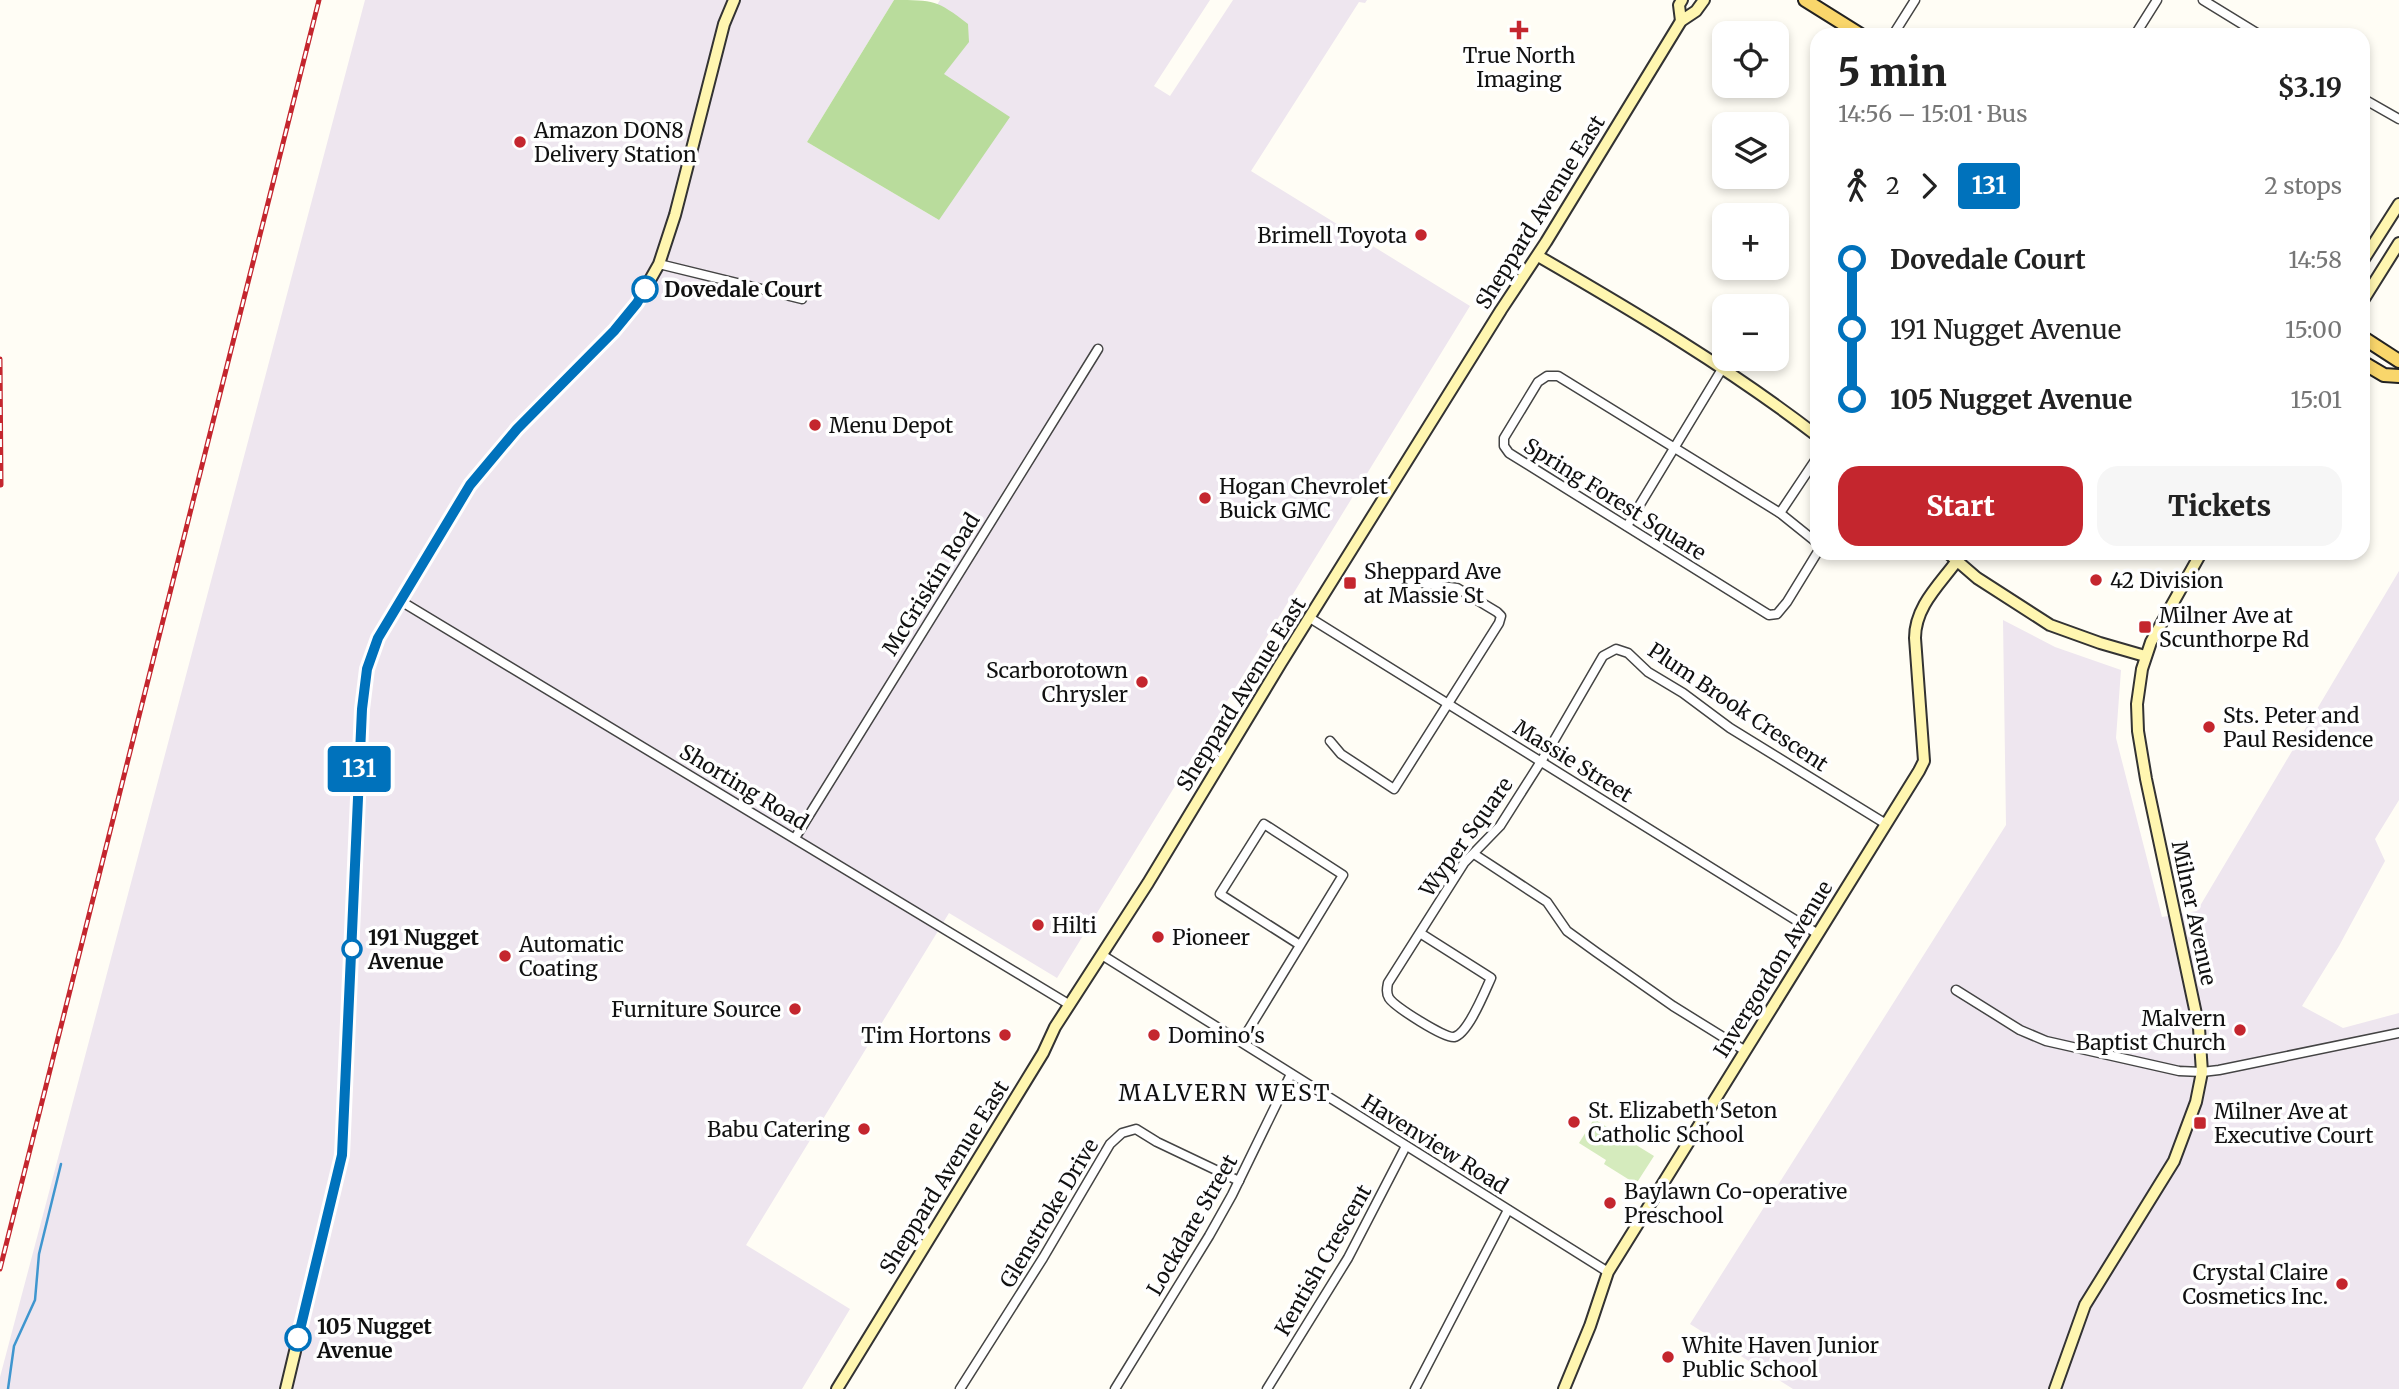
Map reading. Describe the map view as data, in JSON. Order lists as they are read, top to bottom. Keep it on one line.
{"streets":{"street":["Sheppard Avenue East","Spring Forest Square","McGriskin Road","Plum Brook Crescent","Massie Street","Shorting Road","Wyper Square","Milner Avenue","Invergordon Avenue","Havenview Road","Glenstroke Drive","Lockdare Street","Kentish Crescent"]},"crossings":[["Sheppard Avenue East","Massie Street"],["Sheppard Avenue East","Shorting Road"],["Sheppard Avenue East","Havenview Road"],["McGriskin Road","Shorting Road"],["Plum Brook Crescent","Massie Street"],["Plum Brook Crescent","Wyper Square"],["Plum Brook Crescent","Invergordon Avenue"],["Massie Street","Wyper Square"],["Massie Street","Invergordon Avenue"],["Invergordon Avenue","Havenview Road"],["Havenview Road","Lockdare Street"],["Havenview Road","Kentish Crescent"],["Glenstroke Drive","Lockdare Street"]],"districts":["MALVERN WEST"],"places":{"health":["True North Imaging"],"other":["Amazon DON8 Delivery Station","Brimell Toyota","Dovedale Court","Menu Depot","Hogan Chevrolet Buick GMC","42 Division","Scarborotown Chrysler","Sts. Peter and Paul Residence","Hilti","Pioneer","191 Nugget Avenue","Automatic Coating","Furniture Source","Malvern Baptist Church","Tim Hortons","Domino's","St. Elizabeth Seton Catholic School","Babu Catering","Baylawn Co-operative Preschool","Crystal Claire Cosmetics Inc.","105 Nugget Avenue","White Haven Junior Public School"],"transit":["Sheppard Ave at Massie St","Milner Ave at Scunthorpe Rd","Milner Ave at Executive Court"]},"lines":["bus line 131"],"page":{"on_map":"131","map_buttons":["+","−"],"heading":["5 min","14:56 – 15:01 · Bus","$3.19"],"legs":["2","131","2 stops"],"list":[{"name":"Dovedale Court","value":"14:58"},{"name":"191 Nugget Avenue","value":"15:00"},{"name":"105 Nugget Avenue","value":"15:01"}],"buttons":["Start","Tickets"]}}
